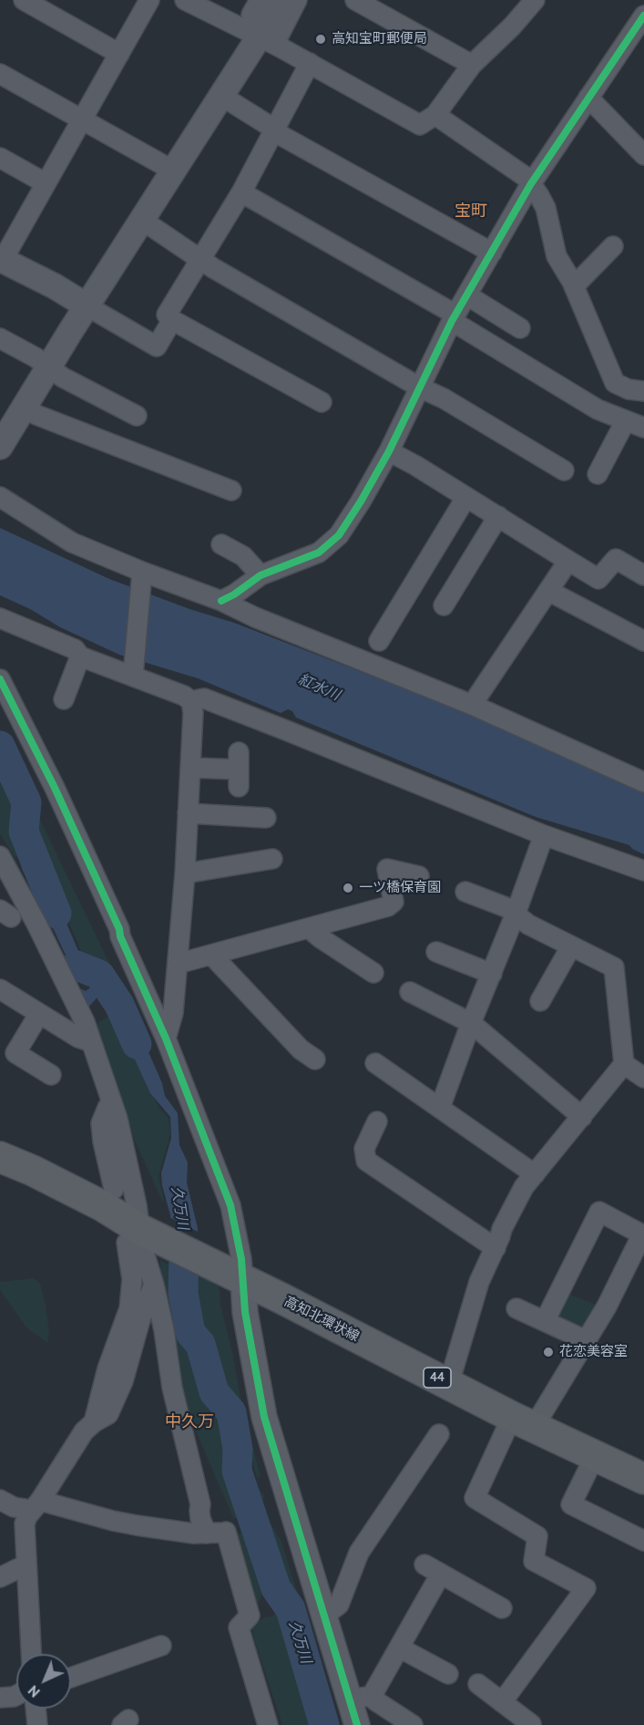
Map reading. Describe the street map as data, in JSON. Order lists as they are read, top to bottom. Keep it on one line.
{"streets":{"main road":["高知北環状線","44"]},"districts":["宝町","中久万"],"water":["紅水川","久万川"],"places":["高知宝町郵便局","一ツ橋保育園","花恋美容室"],"north":"bottom left"}
